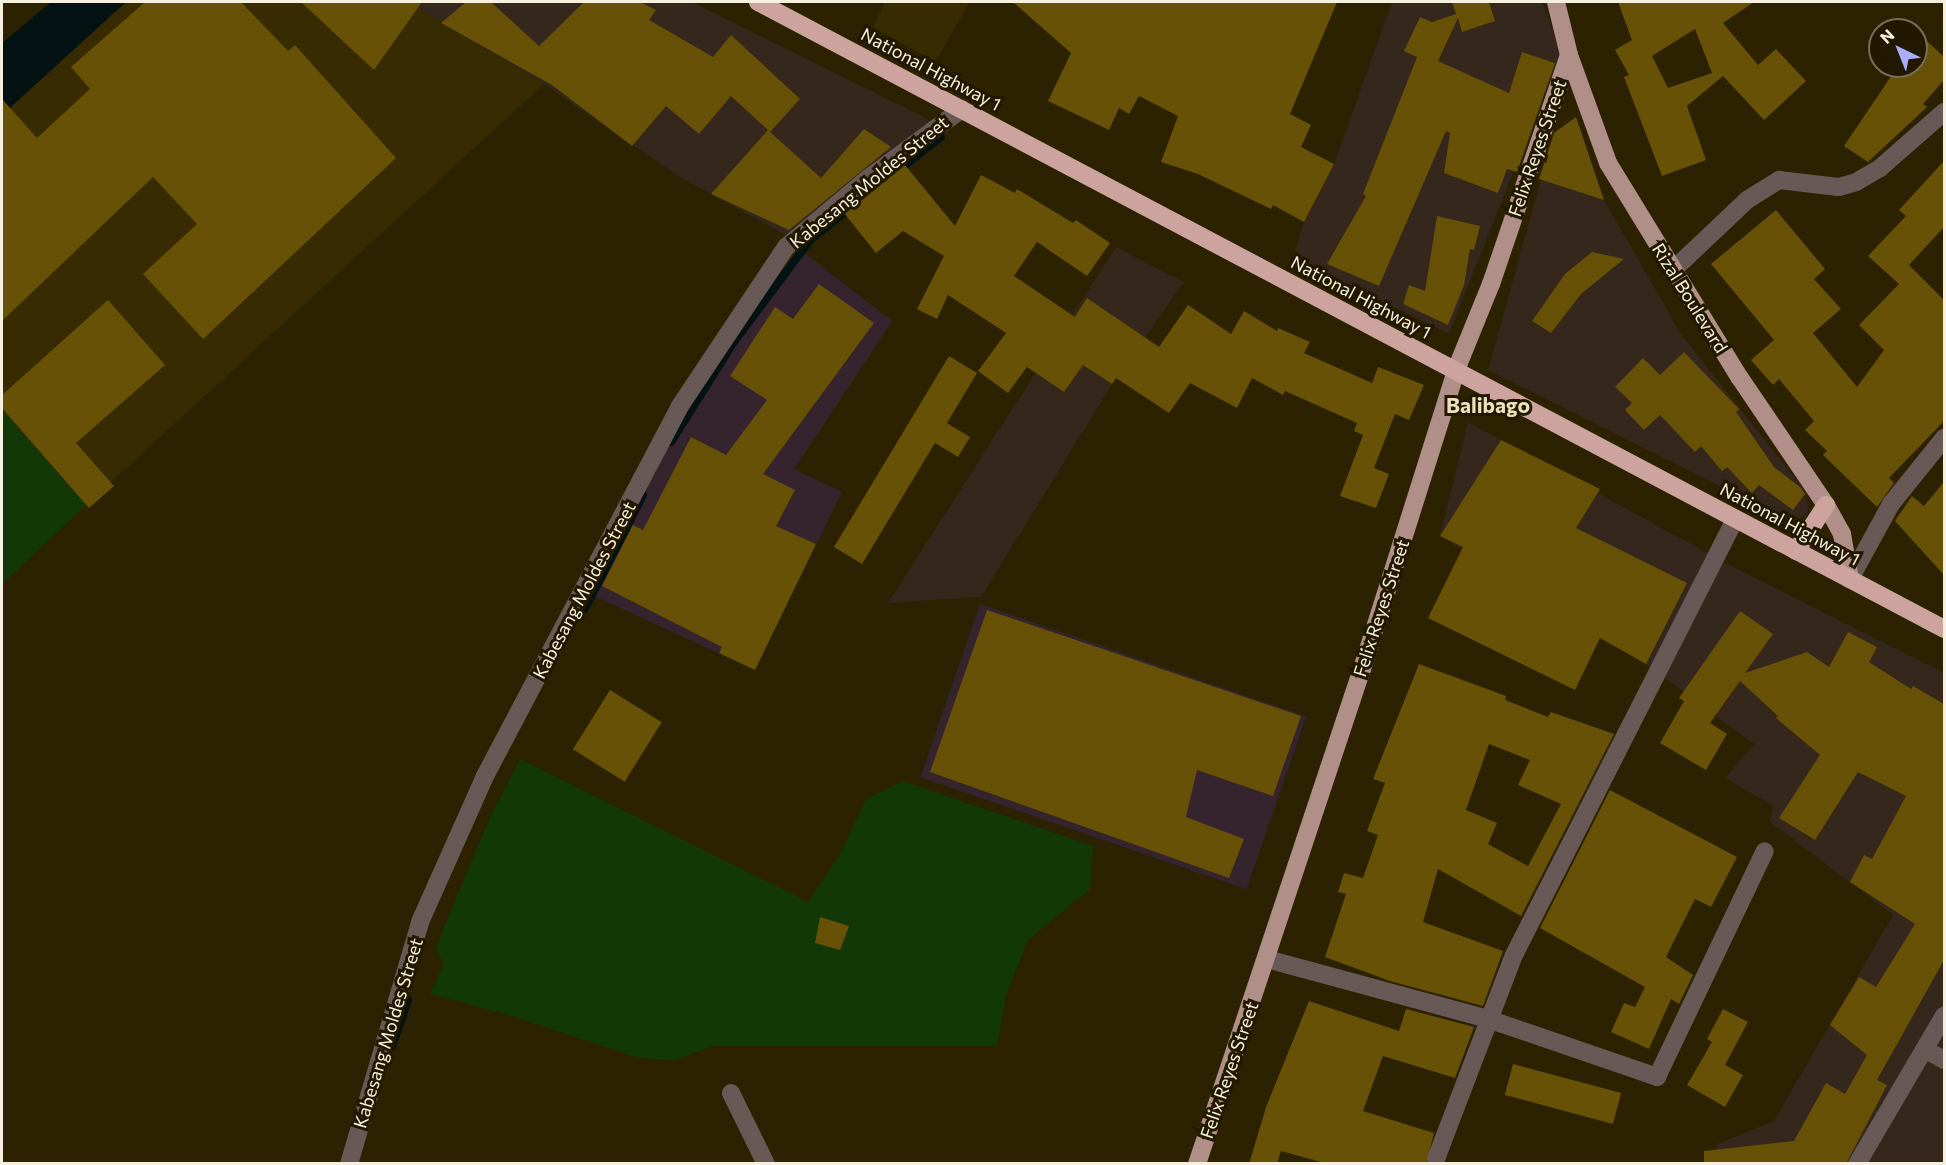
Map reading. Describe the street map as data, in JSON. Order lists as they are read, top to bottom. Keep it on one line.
{"streets":{"highway":["National Highway 1"],"main road":["Felix Reyes Street","Rizal Boulevard"],"street":["Kabesang Moldes Street"]},"crossings":[["National Highway 1","Felix Reyes Street"],["National Highway 1","Kabesang Moldes Street"],["National Highway 1","Rizal Boulevard"],["Felix Reyes Street","Rizal Boulevard"]],"districts":["Balibago"],"north":"top left"}
